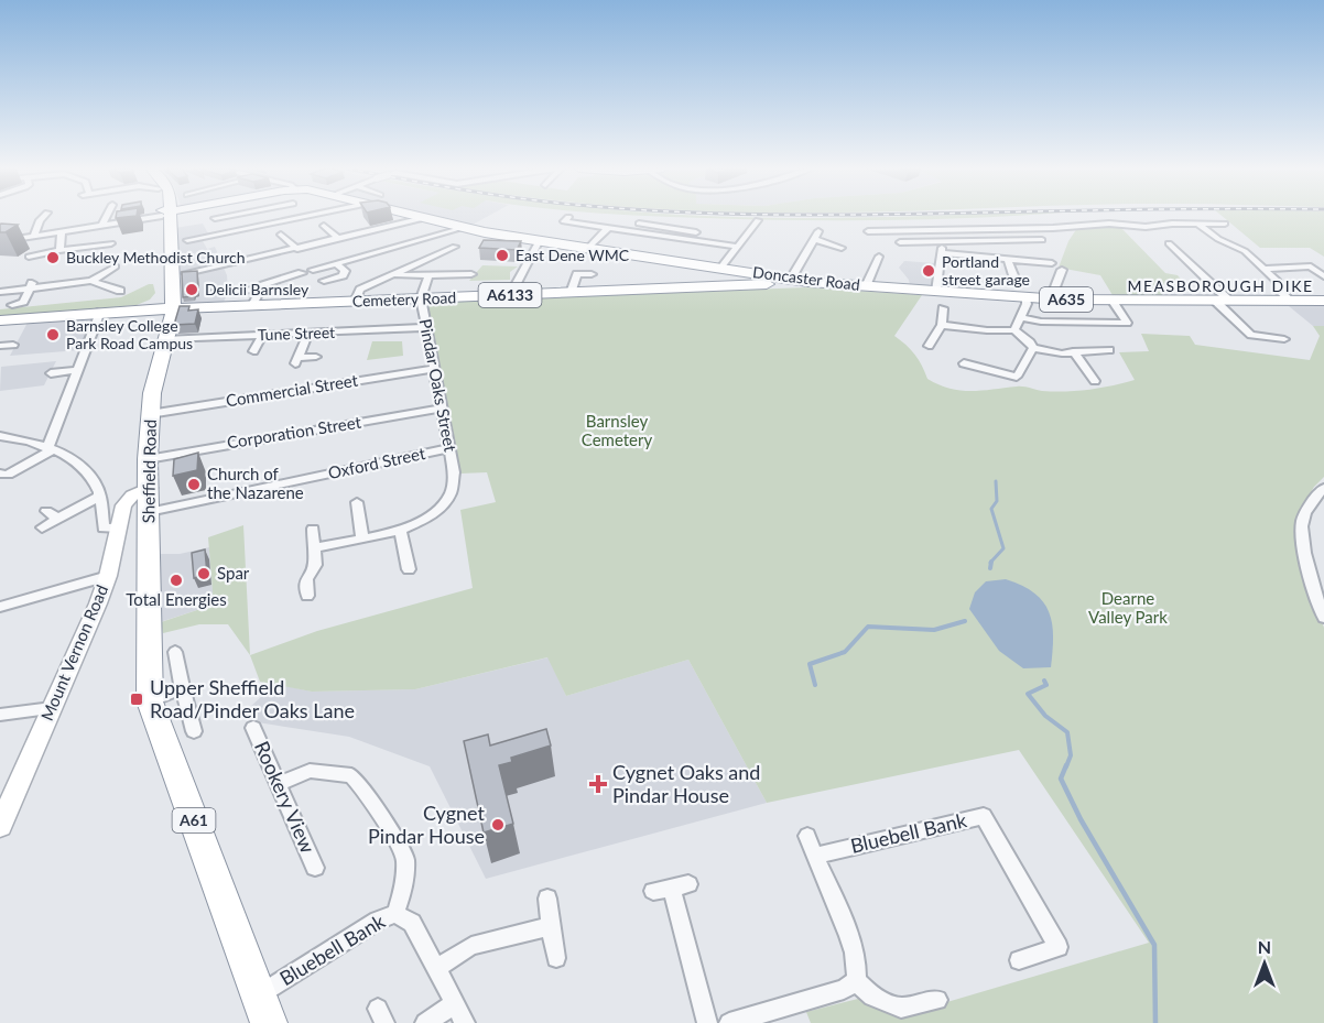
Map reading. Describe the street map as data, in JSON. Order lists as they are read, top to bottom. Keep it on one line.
{"streets":{"highway":["Doncaster Road","A6133","Cemetery Road","A635","Sheffield Road","A61"],"street":["Tune Street","Pindar Oaks Street","Commercial Street","Corporation Street","Oxford Street","Mount Vernon Road","Rookery View","Bluebell Bank"]},"crossings":[["Doncaster Road","A6133"],["Doncaster Road","Cemetery Road"],["A6133","Cemetery Road"],["A6133","Sheffield Road"],["Cemetery Road","Pindar Oaks Street"],["Cemetery Road","Sheffield Road"],["Tune Street","Pindar Oaks Street"],["Tune Street","Sheffield Road"],["Pindar Oaks Street","Commercial Street"],["Pindar Oaks Street","Corporation Street"],["Pindar Oaks Street","Oxford Street"],["Commercial Street","Sheffield Road"],["Corporation Street","Sheffield Road"],["Oxford Street","Sheffield Road"],["Sheffield Road","Mount Vernon Road"],["Sheffield Road","A61"],["A61","Bluebell Bank"]],"districts":["MEASBOROUGH DIKE"],"parks":["Barnsley Cemetery","Dearne Valley Park"],"places":{"other":["East Dene WMC","Buckley Methodist Church","Portland street garage","Delicii Barnsley","Barnsley College Park Road Campus","Church of the Nazarene","Spar","Total Energies","Cygnet Pindar House"],"transit":["Upper Sheffield Road/Pinder Oaks Lane"],"health":["Cygnet Oaks and Pindar House"]},"north":"top"}
